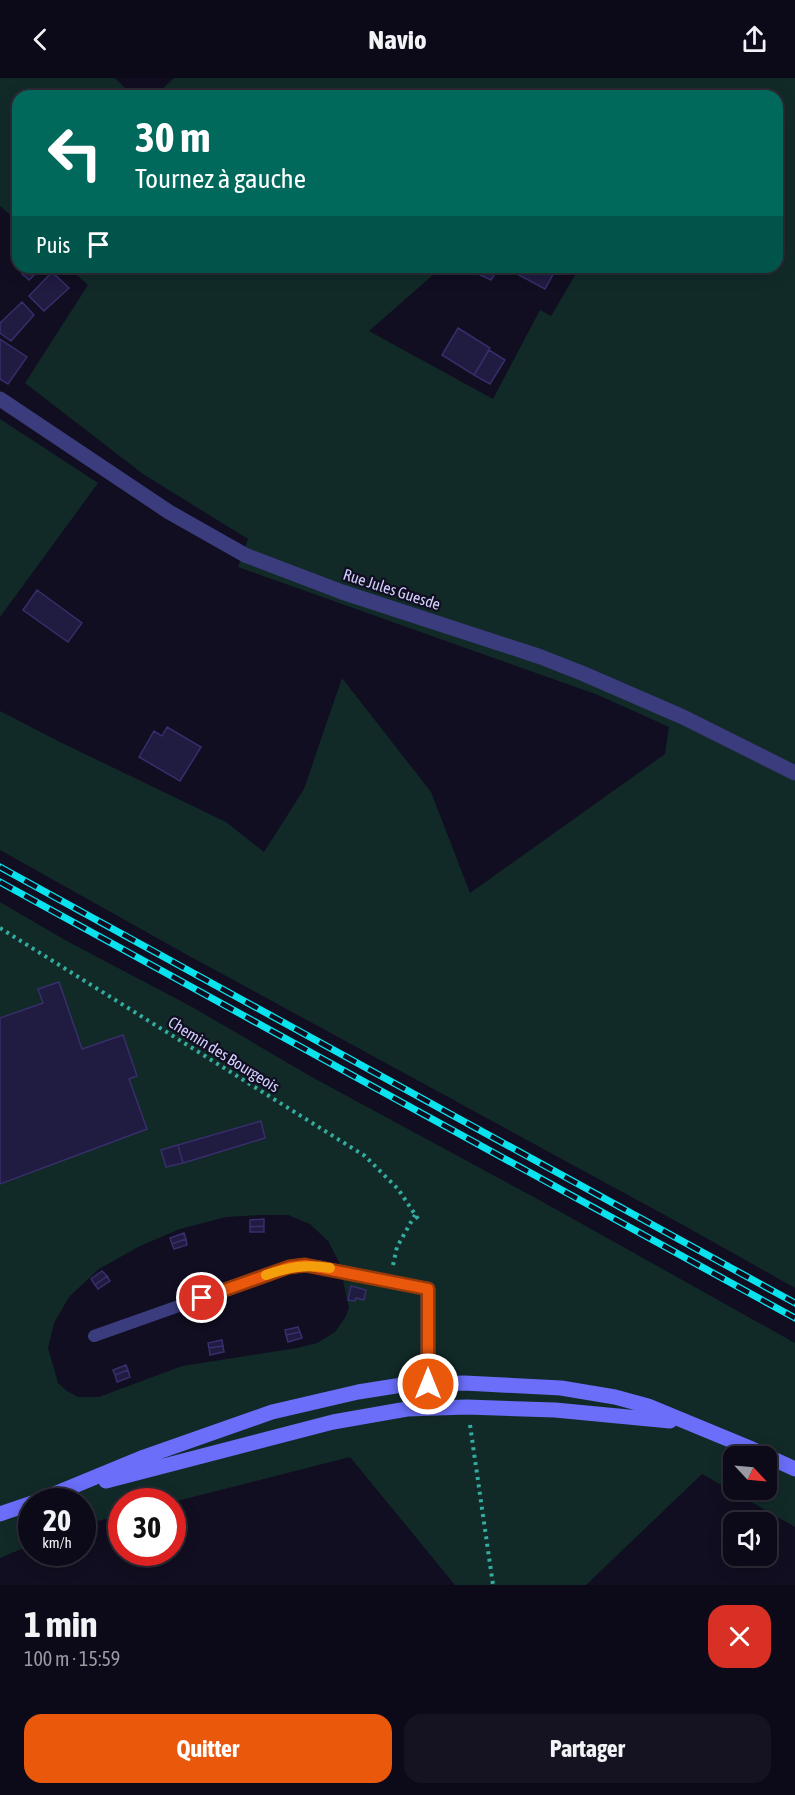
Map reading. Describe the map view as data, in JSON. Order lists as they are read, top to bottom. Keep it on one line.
{"streets":{"street":["Rue Jules Guesde"],"path":["Chemin des Bourgeois"]},"north":"bottom right","page":{"header":"Navio","turn":["30 m","Tournez à gauche"],"then":"Puis","speed":"20 km/h","limit":"30","heading":["1 min","100 m · 15:59"],"buttons":["Quitter","Partager"]}}
